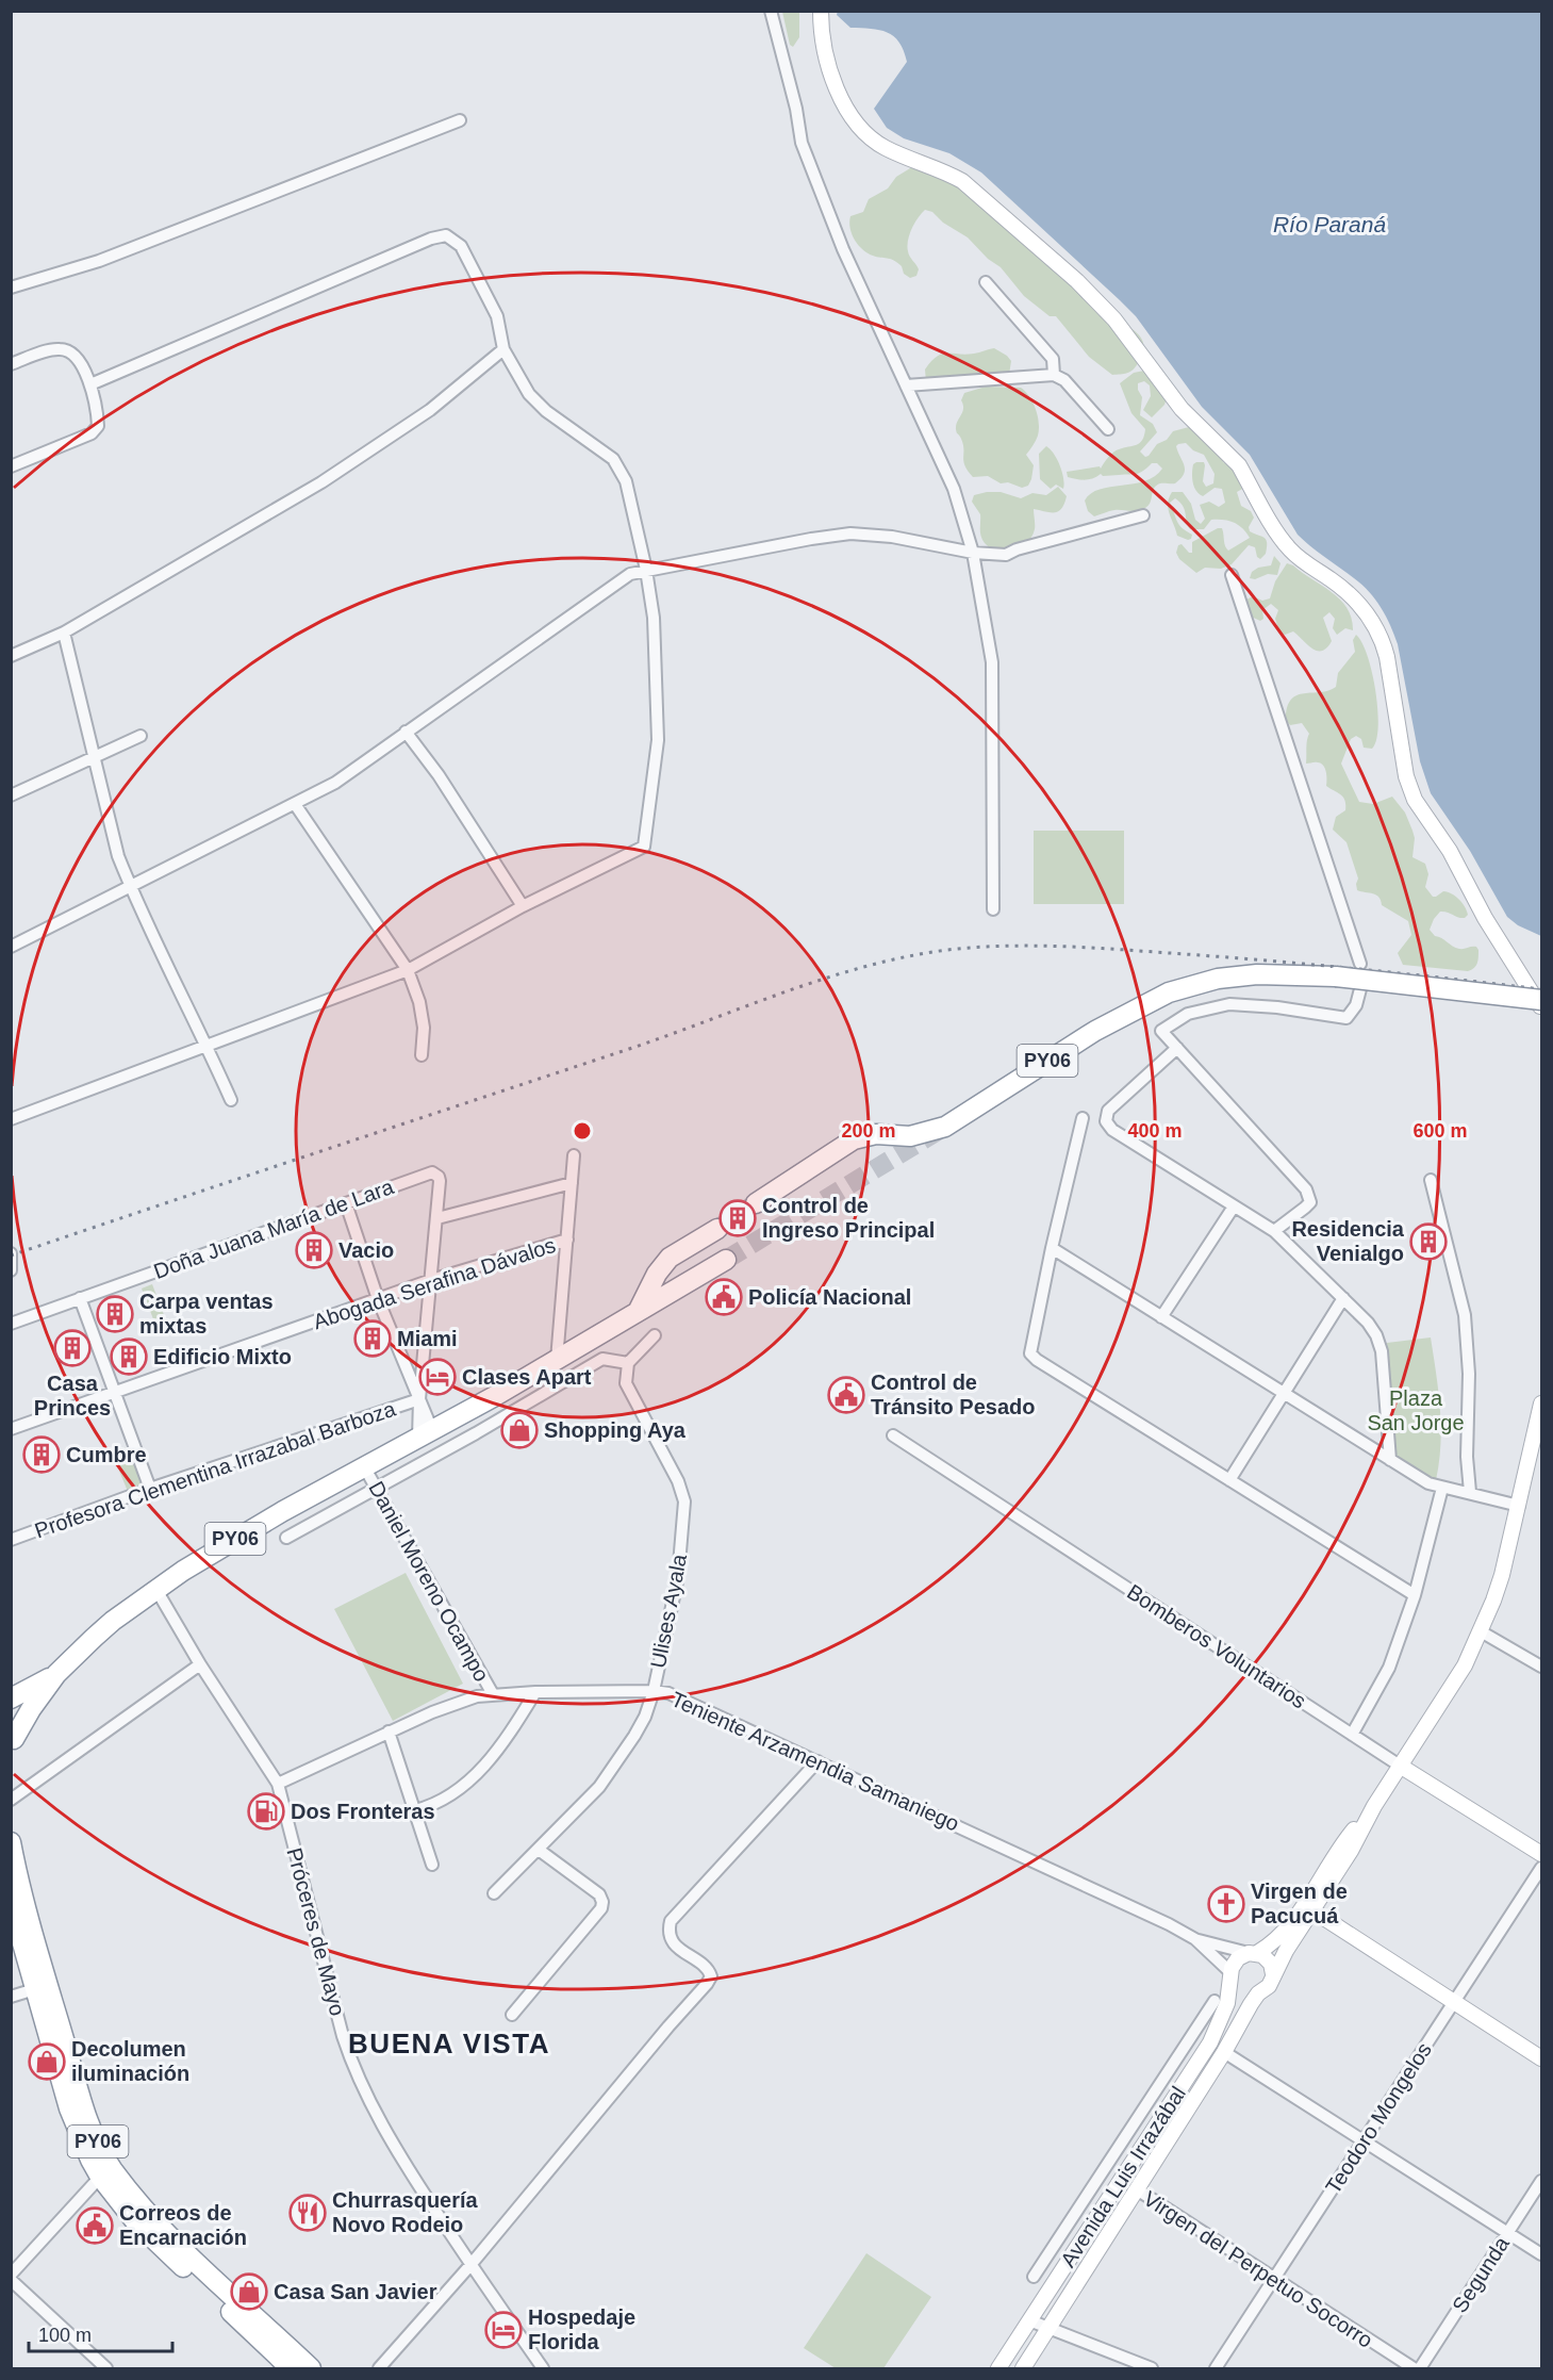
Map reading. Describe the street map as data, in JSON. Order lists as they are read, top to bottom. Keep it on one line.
{"streets":{"highway":["PY06"],"main road":["Bomberos Voluntarios","Avenida Luis Irrazábal"],"street":["Doña Juana María de Lara","Abogada Serafina Dávalos","Profesora Clementina Irrazabal Barboza","Daniel Moreno Ocampo","Ulises Ayala","Teniente Arzamendia Samaniego","Próceres de Mayo","Teodoro Mongelos","Virgen del Perpetuo Socorro","Segunda"]},"crossings":[["PY06","Daniel Moreno Ocampo"],["PY06","Próceres de Mayo"],["Daniel Moreno Ocampo","Teniente Arzamendia Samaniego"],["Ulises Ayala","Teniente Arzamendia Samaniego"],["Bomberos Voluntarios","Avenida Luis Irrazábal"],["Teniente Arzamendia Samaniego","Próceres de Mayo"],["Teodoro Mongelos","Virgen del Perpetuo Socorro"],["Avenida Luis Irrazábal","Virgen del Perpetuo Socorro"]],"districts":["BUENA VISTA"],"water":["Río Paraná"],"parks":["Plaza San Jorge"],"places":{"building":["Control de Ingreso Principal","Residencia Venialgo","Vacio","Carpa ventas mixtas","Miami","Casa Princes","Edificio Mixto","Cumbre"],"public building":["Policía Nacional","Control de Tránsito Pesado","Correos de Encarnación"],"hotel":["Clases Apart","Hospedaje Florida"],"shop":["Shopping Aya","Decolumen iluminación","Casa San Javier"],"fuel station":["Dos Fronteras"],"church":["Virgen de Pacucuá"],"restaurant":["Churrasquería Novo Rodeio"]},"scale_bar":"100 m","rings":["200 m","400 m","600 m"]}
